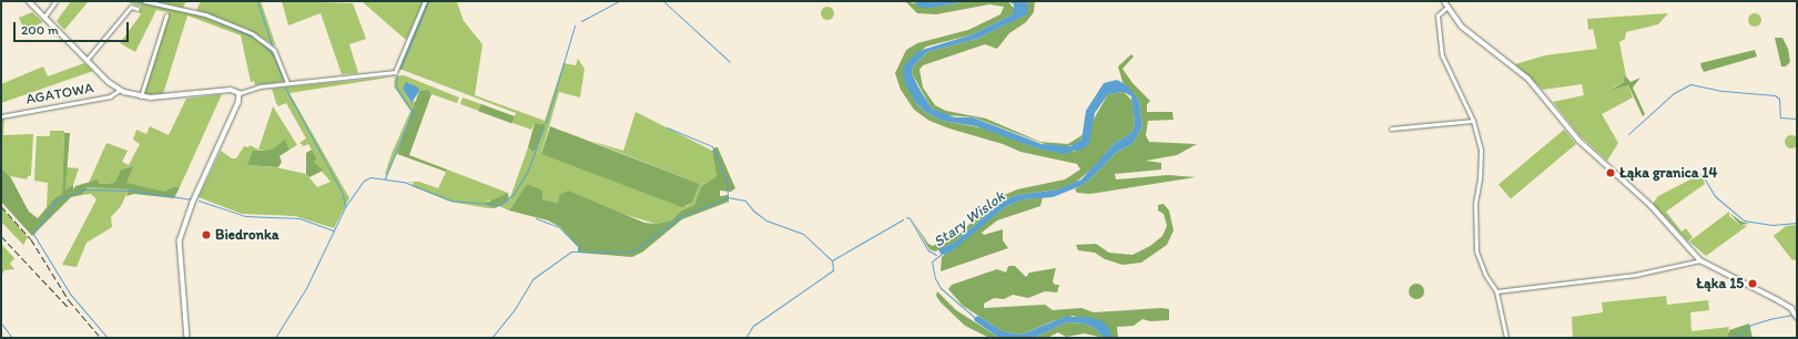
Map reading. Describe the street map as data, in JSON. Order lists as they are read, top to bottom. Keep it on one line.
{"streets":{"street":["AGATOWA"]},"water":["Stary Wislok"],"places":["Łąka granica 14","Biedronka","Łąka 15"],"scale_bar":"200 m"}
